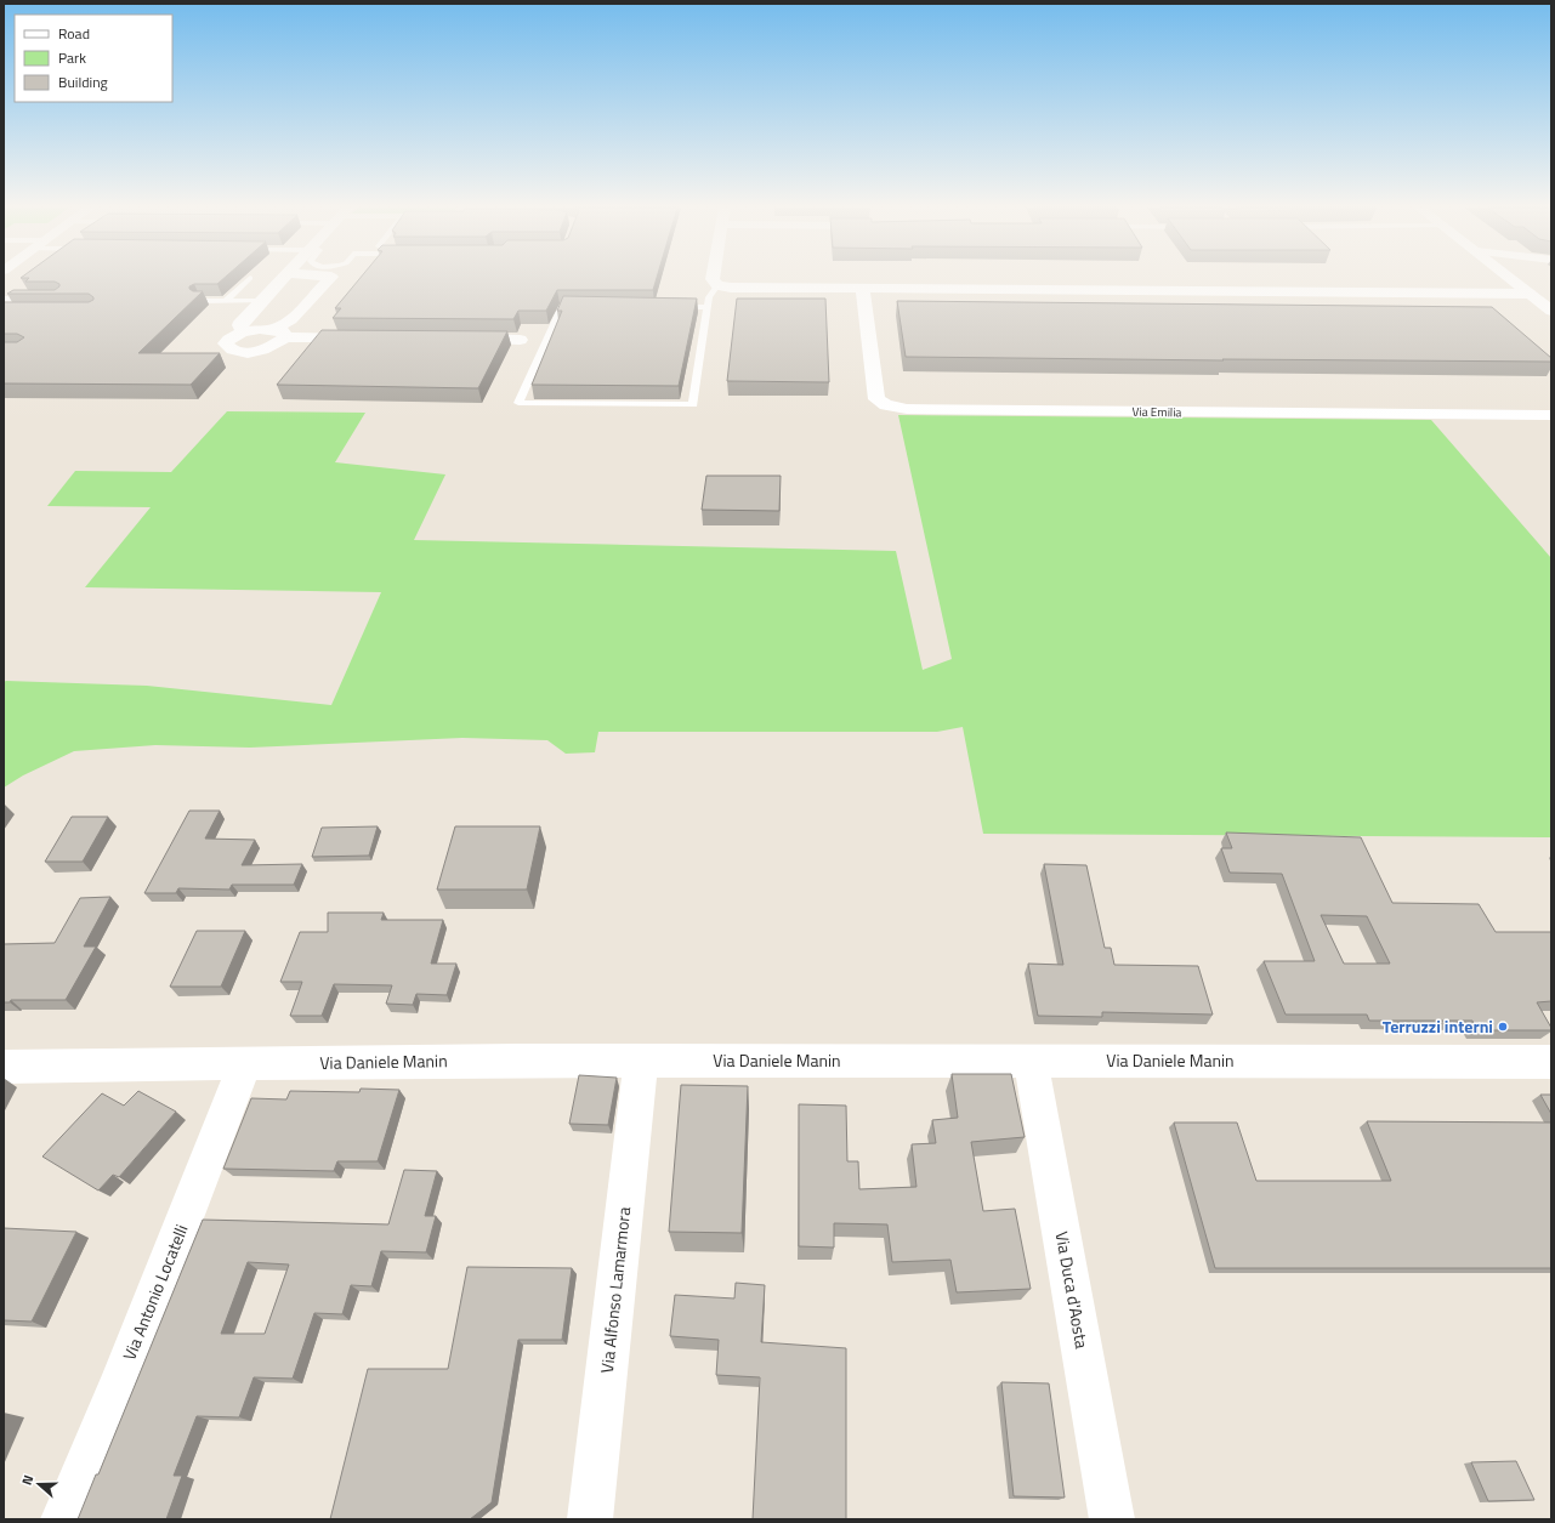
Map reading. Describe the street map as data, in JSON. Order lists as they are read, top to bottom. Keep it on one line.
{"streets":{"street":["Via Emilia","Via Daniele Manin","Via Alfonso Lamarmora","Via Duca d'Aosta","Via Antonio Locatelli"]},"crossings":[["Via Daniele Manin","Via Alfonso Lamarmora"],["Via Daniele Manin","Via Duca d'Aosta"],["Via Daniele Manin","Via Antonio Locatelli"]],"places":["Terruzzi interni"],"legend":["Road","Park","Building"],"north":"left"}
